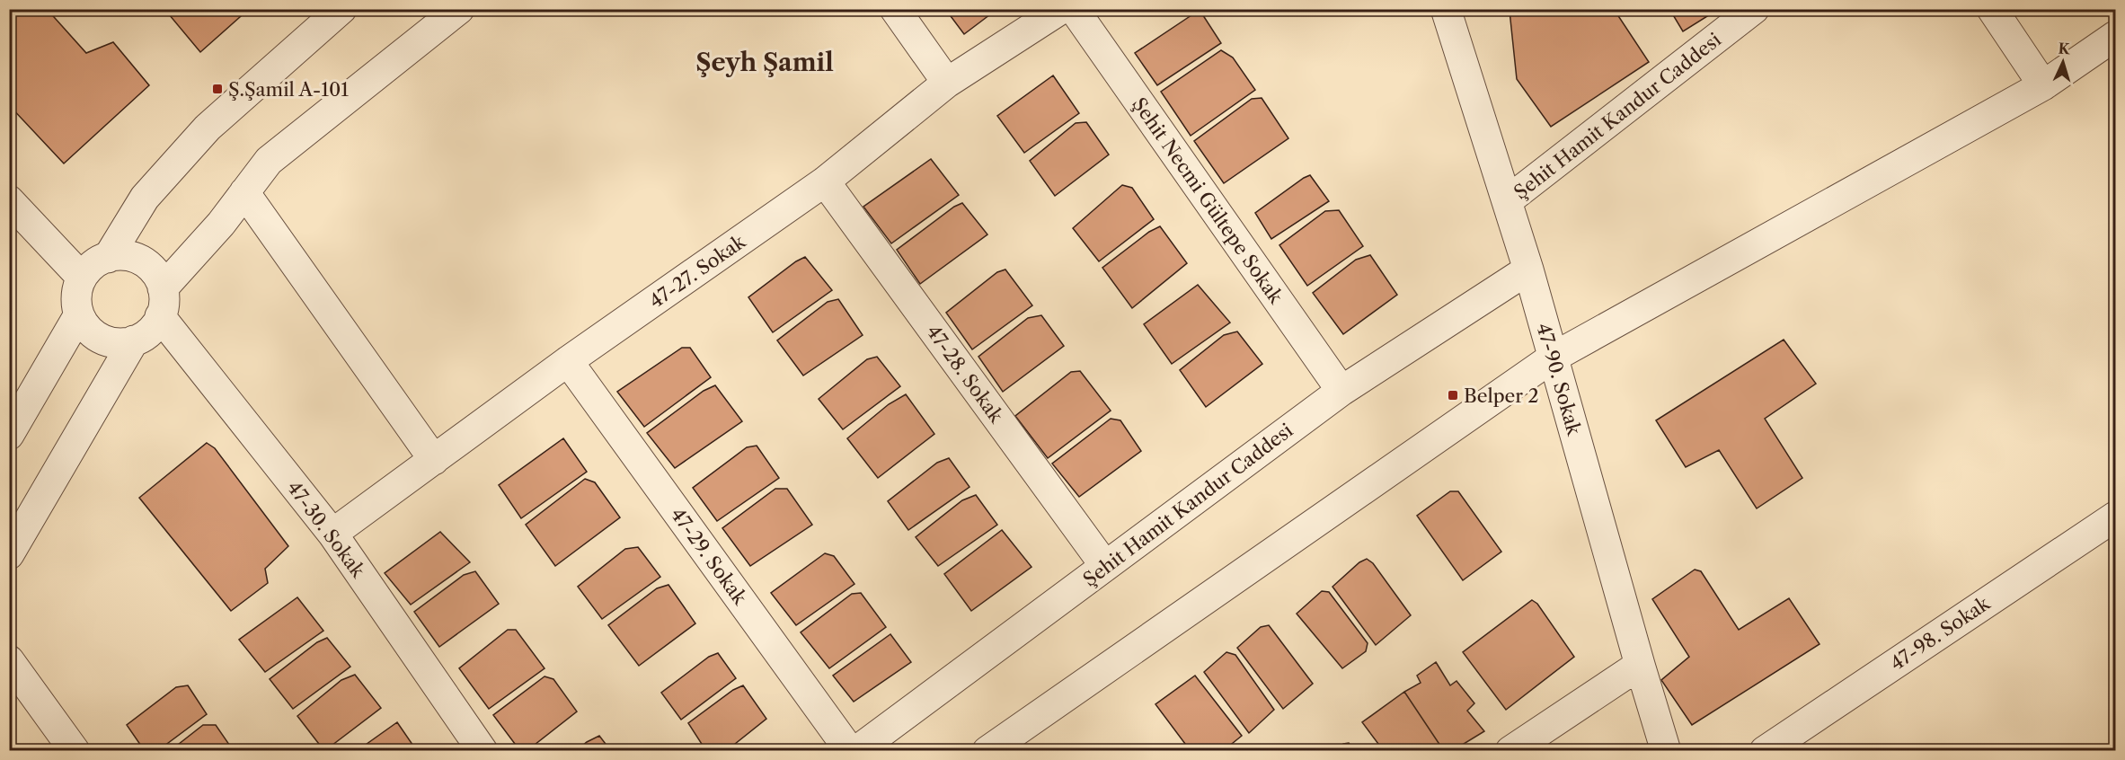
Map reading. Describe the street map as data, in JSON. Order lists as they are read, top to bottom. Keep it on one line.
{"streets":{"street":["Şehit Hamit Kandur Caddesi","Şehit Necmi Gültepe Sokak","47-27. Sokak","47-28. Sokak","47-90. Sokak","47-30. Sokak","47-29. Sokak","47-98. Sokak"]},"crossings":[["Şehit Hamit Kandur Caddesi","Şehit Necmi Gültepe Sokak"],["Şehit Hamit Kandur Caddesi","47-28. Sokak"],["Şehit Hamit Kandur Caddesi","47-90. Sokak"],["47-27. Sokak","47-28. Sokak"],["47-27. Sokak","47-30. Sokak"],["47-27. Sokak","47-29. Sokak"]],"districts":["Şeyh Şamil"],"places":{"transit":["Ş.Şamil A-101","Belper 2"]},"north":"top"}
